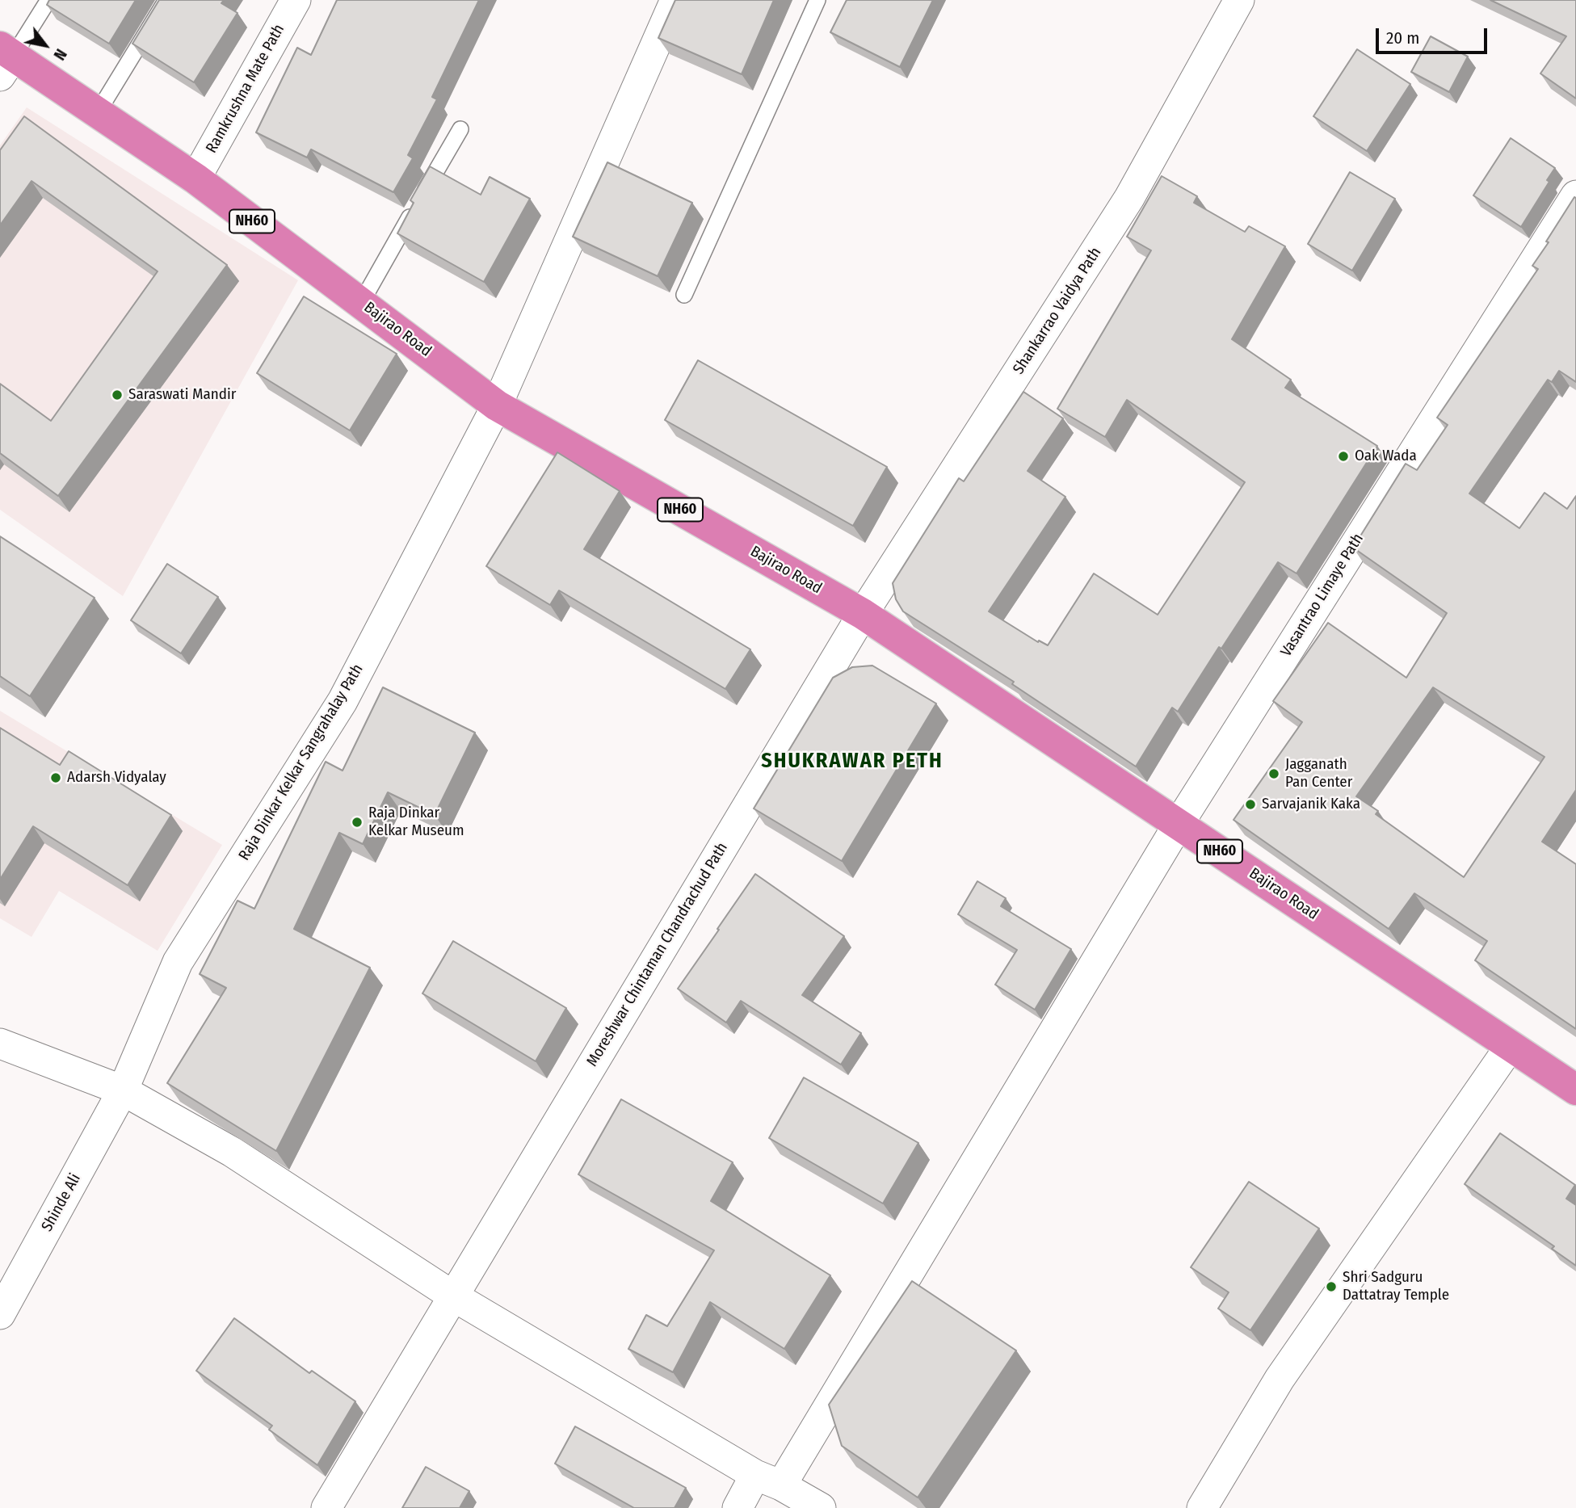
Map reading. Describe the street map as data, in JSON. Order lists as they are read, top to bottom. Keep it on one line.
{"streets":{"highway":["NH60","Bajirao Road"],"street":["Ramkrushna Mate Path","Shankarrao Vaidya Path","Vasantrao Limaye Path","Raja Dinkar Kelkar Sangrahalay Path","Moreshwar Chintaman Chandrachud Path","Shinde Ali"]},"crossings":[["Ramkrushna Mate Path","Bajirao Road"],["Shankarrao Vaidya Path","Bajirao Road"],["Shankarrao Vaidya Path","Moreshwar Chintaman Chandrachud Path"],["Bajirao Road","Vasantrao Limaye Path"],["Bajirao Road","Raja Dinkar Kelkar Sangrahalay Path"],["Bajirao Road","Moreshwar Chintaman Chandrachud Path"],["Raja Dinkar Kelkar Sangrahalay Path","Shinde Ali"]],"districts":["SHUKRAWAR PETH"],"places":["Saraswati Mandir","Oak Wada","Jagganath Pan Center","Adarsh Vidyalay","Sarvajanik Kaka","Raja Dinkar Kelkar Museum","Shri Sadguru Dattatray Temple"],"scale_bar":"20 m","north":"bottom right"}
